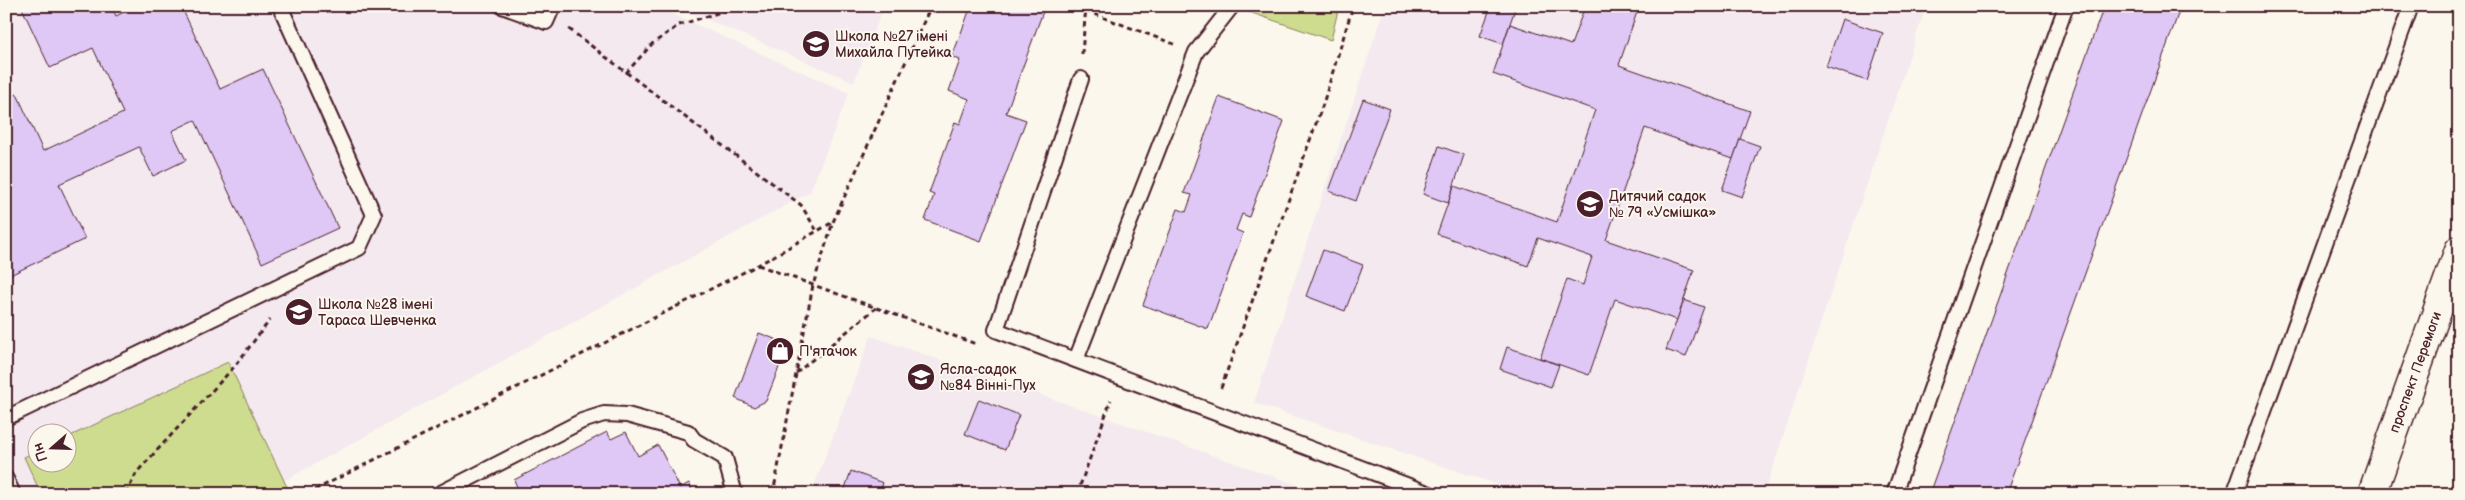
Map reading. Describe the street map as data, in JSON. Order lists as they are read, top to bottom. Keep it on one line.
{"streets":{"main road":["проспект Перемоги"]},"places":{"school or university":["Школа №27 імені Михайла Путейка","Дитячий садок № 79 «Усмішка»","Школа №28 імені Тараса Шевченка","Ясла-садок №84 Вінні-Пух"],"shop":["П'ятачок"]},"north":"left"}
